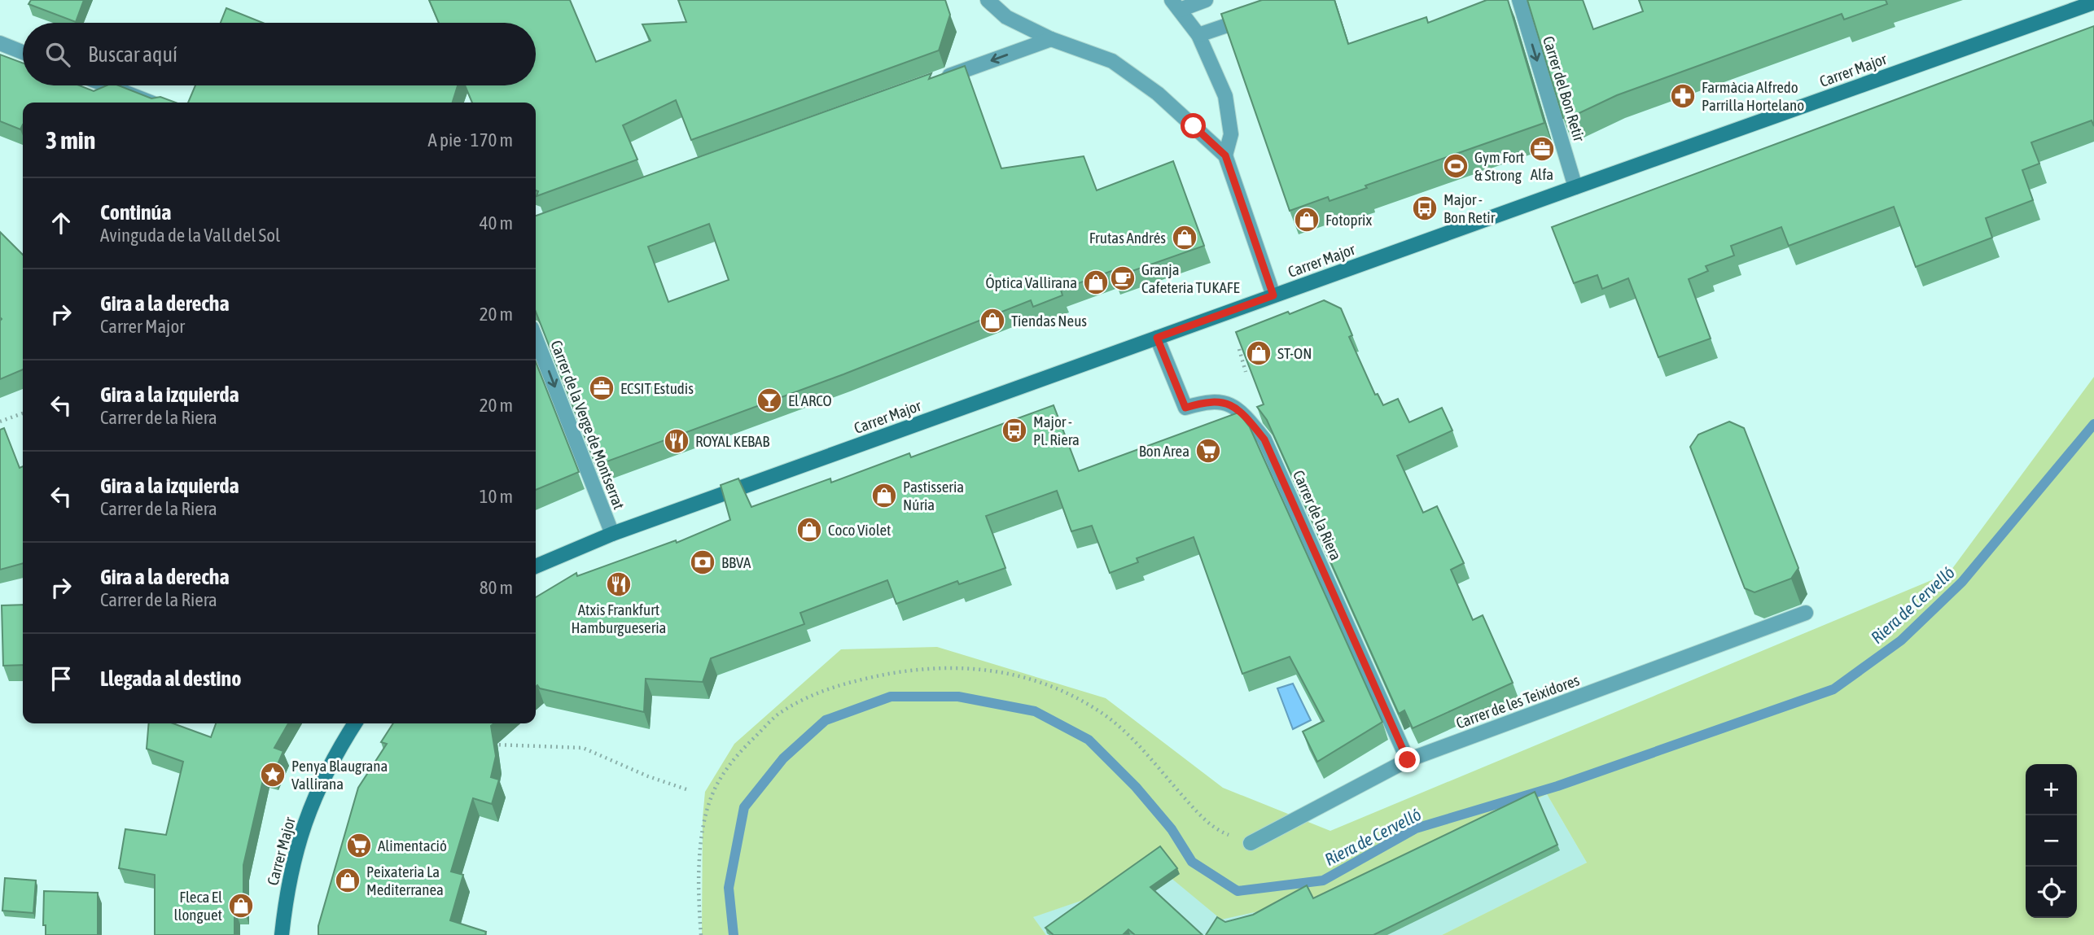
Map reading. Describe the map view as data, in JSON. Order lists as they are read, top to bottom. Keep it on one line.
{"streets":{"street":["Carrer Major","Carrer del Bon Retir","Carrer de la Verge de Montserrat","Carrer de la Riera","Carrer de les Teixidores"]},"crossings":[["Carrer Major","Carrer del Bon Retir"],["Carrer Major","Carrer de la Verge de Montserrat"],["Carrer Major","Carrer de la Riera"],["Carrer de la Riera","Carrer de les Teixidores"]],"one_way":["Carrer del Bon Retir","Carrer de la Verge de Montserrat"],"water":["Riera de Cervelló"],"places":{"pharmacy":["Farmàcia Alfredo Parrilla Hortelano"],"office":["Alfa","ECSIT Estudis"],"sports":["Gym Fort & Strong"],"bus stop":["Major - Bon Retir","Major - Pl. Riera"],"shop":["Fotoprix","Frutas Andrés","Óptica Vallirana","Tiendas Neus","ST-ON","Pastisseria Núria","Coco Violet","Peixateria La Mediterranea","Fleca El llonguet"],"cafe":["Granja Cafeteria TUKAFE"],"bar":["El ARCO"],"restaurant":["ROYAL KEBAB","Atxis Frankfurt Hamburgueseria"],"supermarket":["Bon Area","Alimentació"],"bank":["BBVA"],"place":["Penya Blaugrana Vallirana"]},"page":{"search":"Buscar aquí","heading":["3 min","A pie · 170 m"],"list":[["Continúa","Avinguda de la Vall del Sol","40 m"],["Gira a la derecha","Carrer Major","20 m"],["Gira a la izquierda","Carrer de la Riera","20 m"],["Gira a la izquierda","Carrer de la Riera","10 m"],["Gira a la derecha","Carrer de la Riera","80 m"],"Llegada al destino"],"map_buttons":["+","−"]}}
